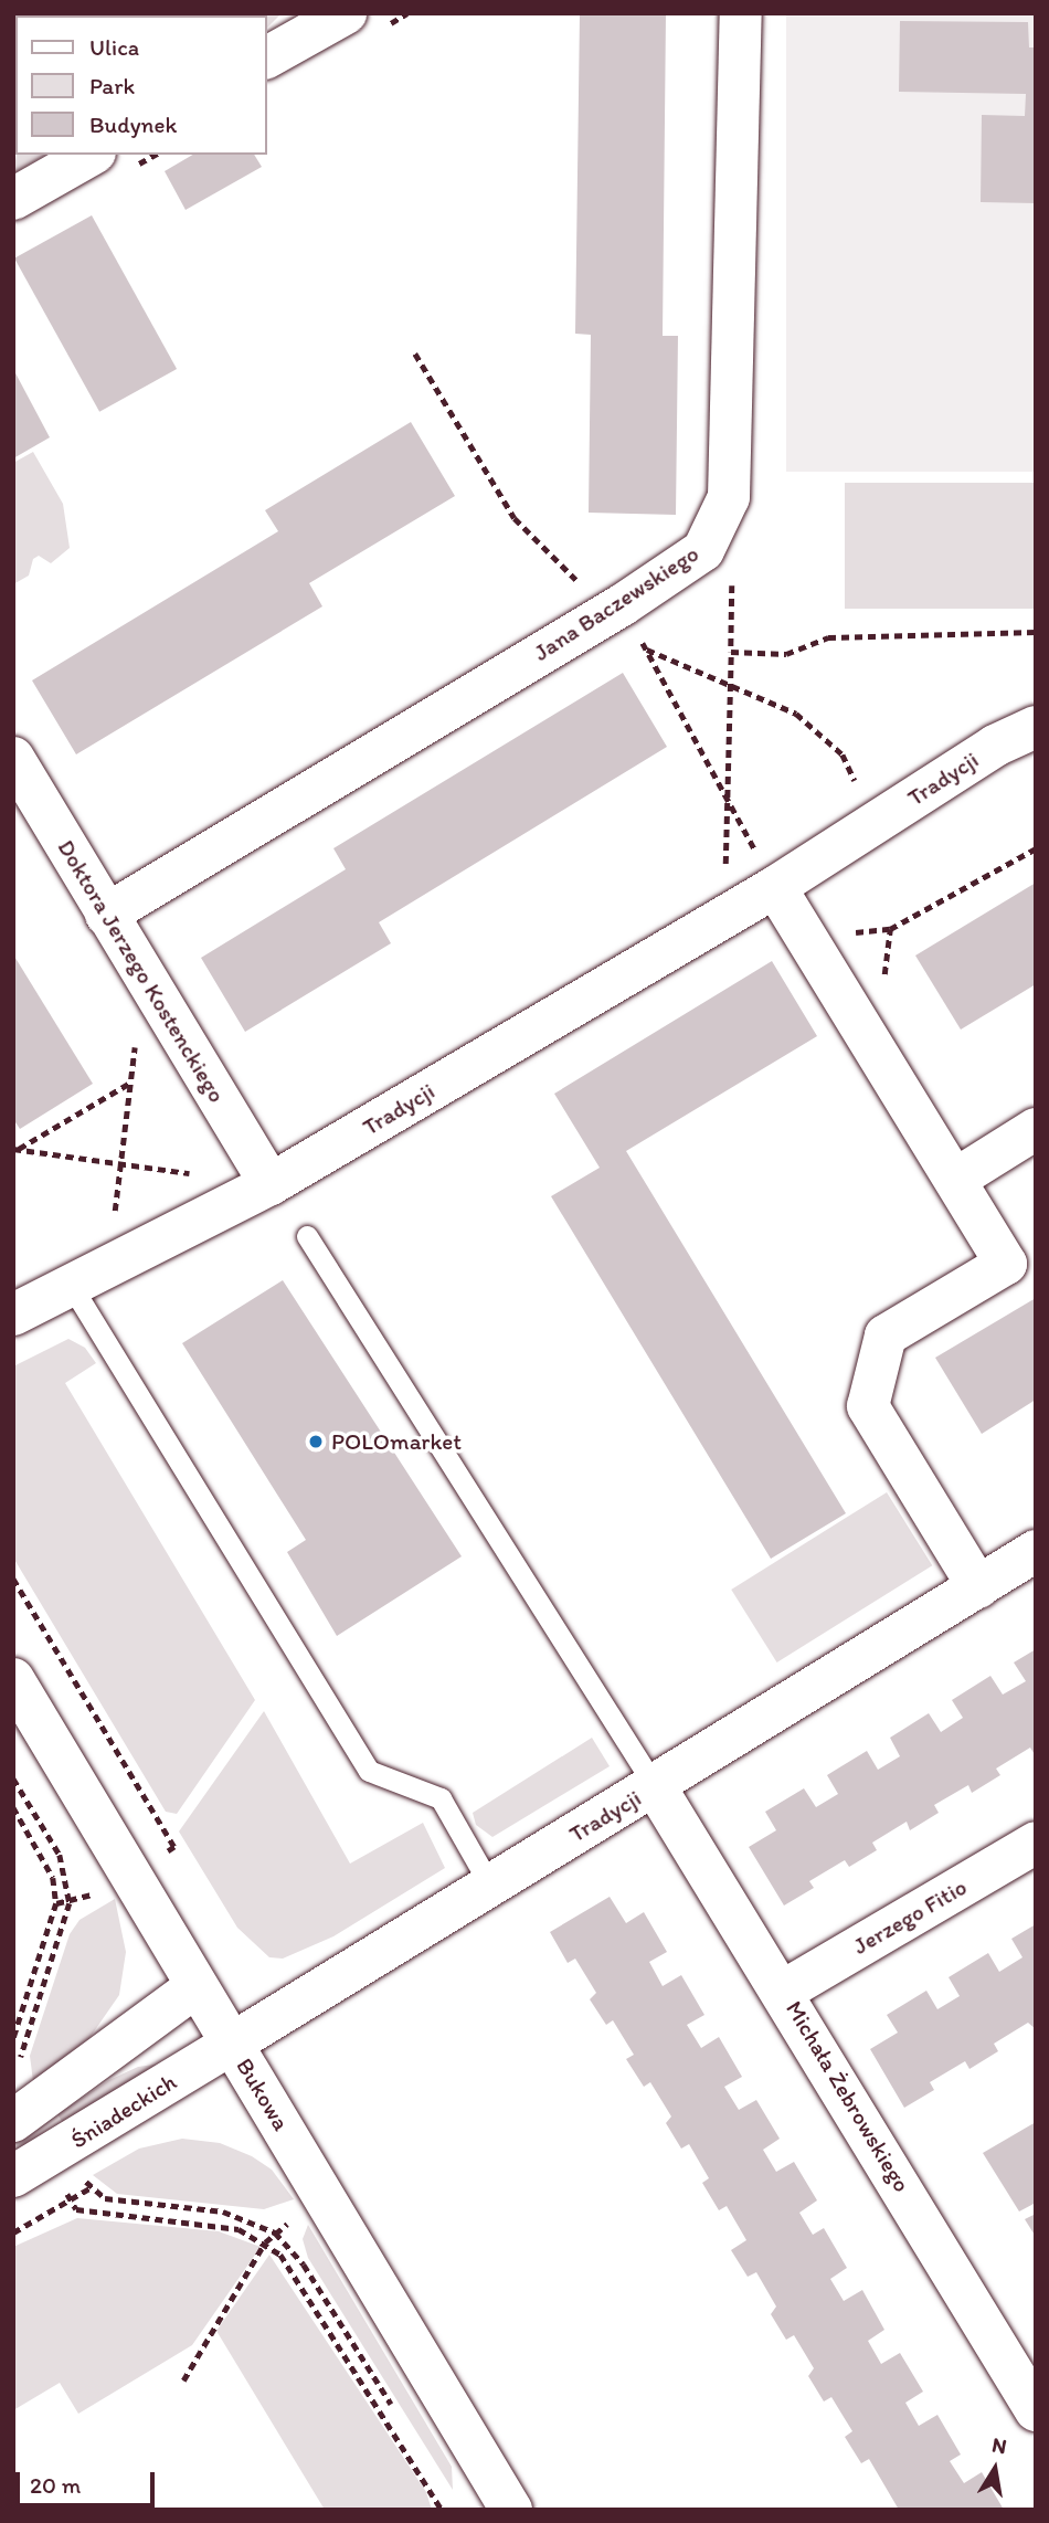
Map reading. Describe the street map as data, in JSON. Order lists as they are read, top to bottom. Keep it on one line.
{"streets":{"street":["Jana Baczewskiego","Tradycji","Doktora Jerzego Kostenckiego","Jerzego Fitio","Bukowa","Michała Żebrowskiego","Śniadeckich"]},"crossings":[["Jana Baczewskiego","Doktora Jerzego Kostenckiego"],["Tradycji","Doktora Jerzego Kostenckiego"],["Tradycji","Bukowa"],["Tradycji","Michała Żebrowskiego"],["Tradycji","Śniadeckich"],["Jerzego Fitio","Michała Żebrowskiego"],["Bukowa","Śniadeckich"]],"places":["POLOmarket"],"legend":["Ulica","Park","Budynek"],"scale_bar":"20 m","north":"top"}
